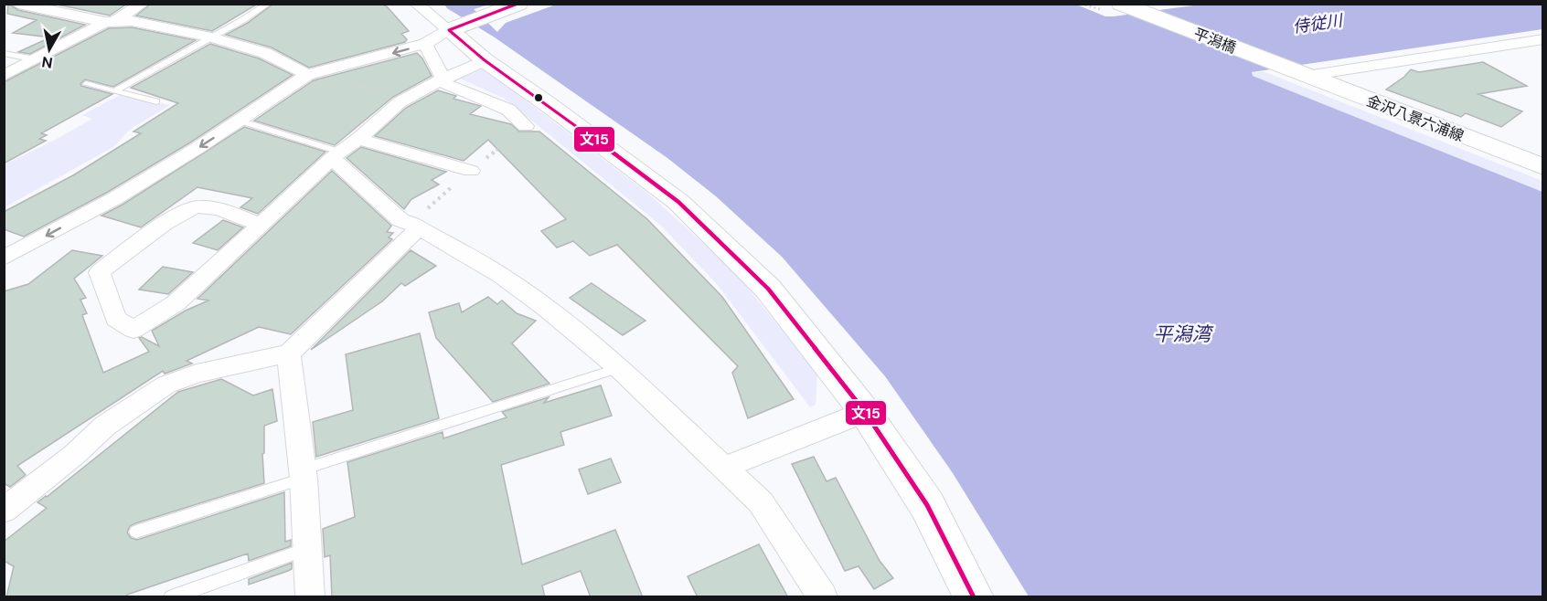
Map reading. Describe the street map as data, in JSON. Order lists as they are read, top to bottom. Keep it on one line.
{"streets":{"street":["平潟橋","金沢八景六浦線"]},"crossings":[["平潟橋","金沢八景六浦線"]],"water":["侍従川","平潟湾"],"lines":["transit line 文15"],"north":"bottom"}
